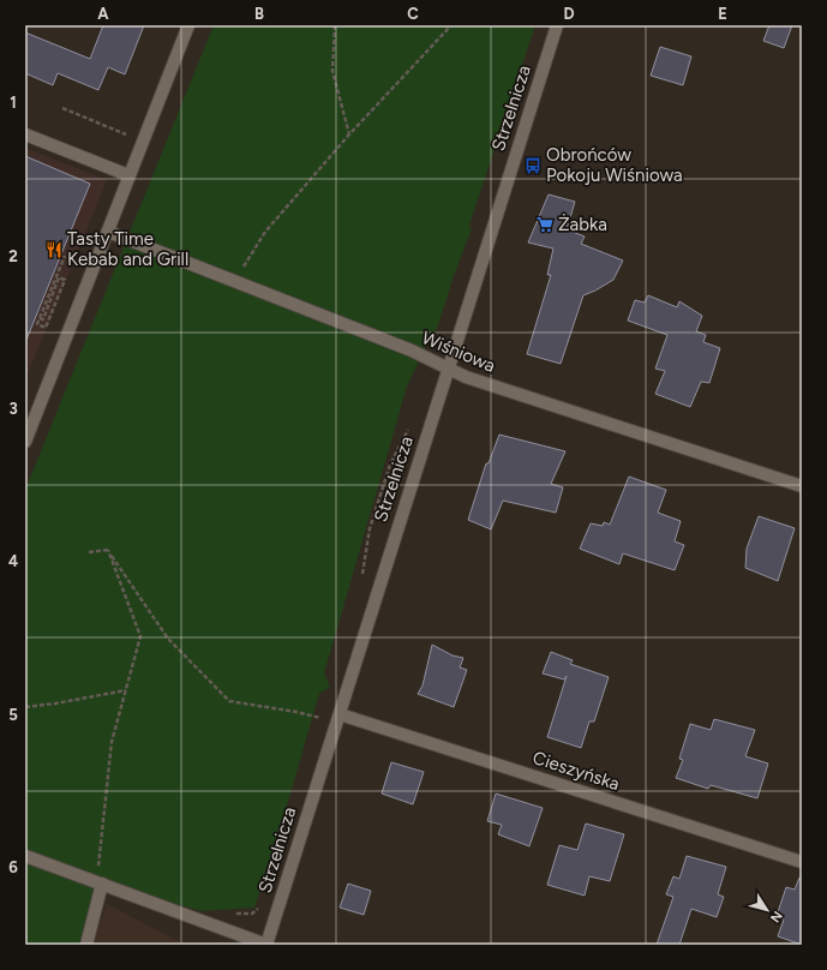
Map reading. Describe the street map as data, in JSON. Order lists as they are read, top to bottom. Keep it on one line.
{"streets":{"street":["Strzelnicza","Wiśniowa","Cieszyńska"]},"crossings":[["Strzelnicza","Wiśniowa"],["Strzelnicza","Cieszyńska"]],"places":{"bus stop":["Obrońców Pokoju Wiśniowa"],"supermarket":["Żabka"],"restaurant":["Tasty Time Kebab and Grill"]},"north":"bottom right","grid":{"columns":["A","B","C","D","E"],"rows":["1","2","3","4","5","6"]}}
